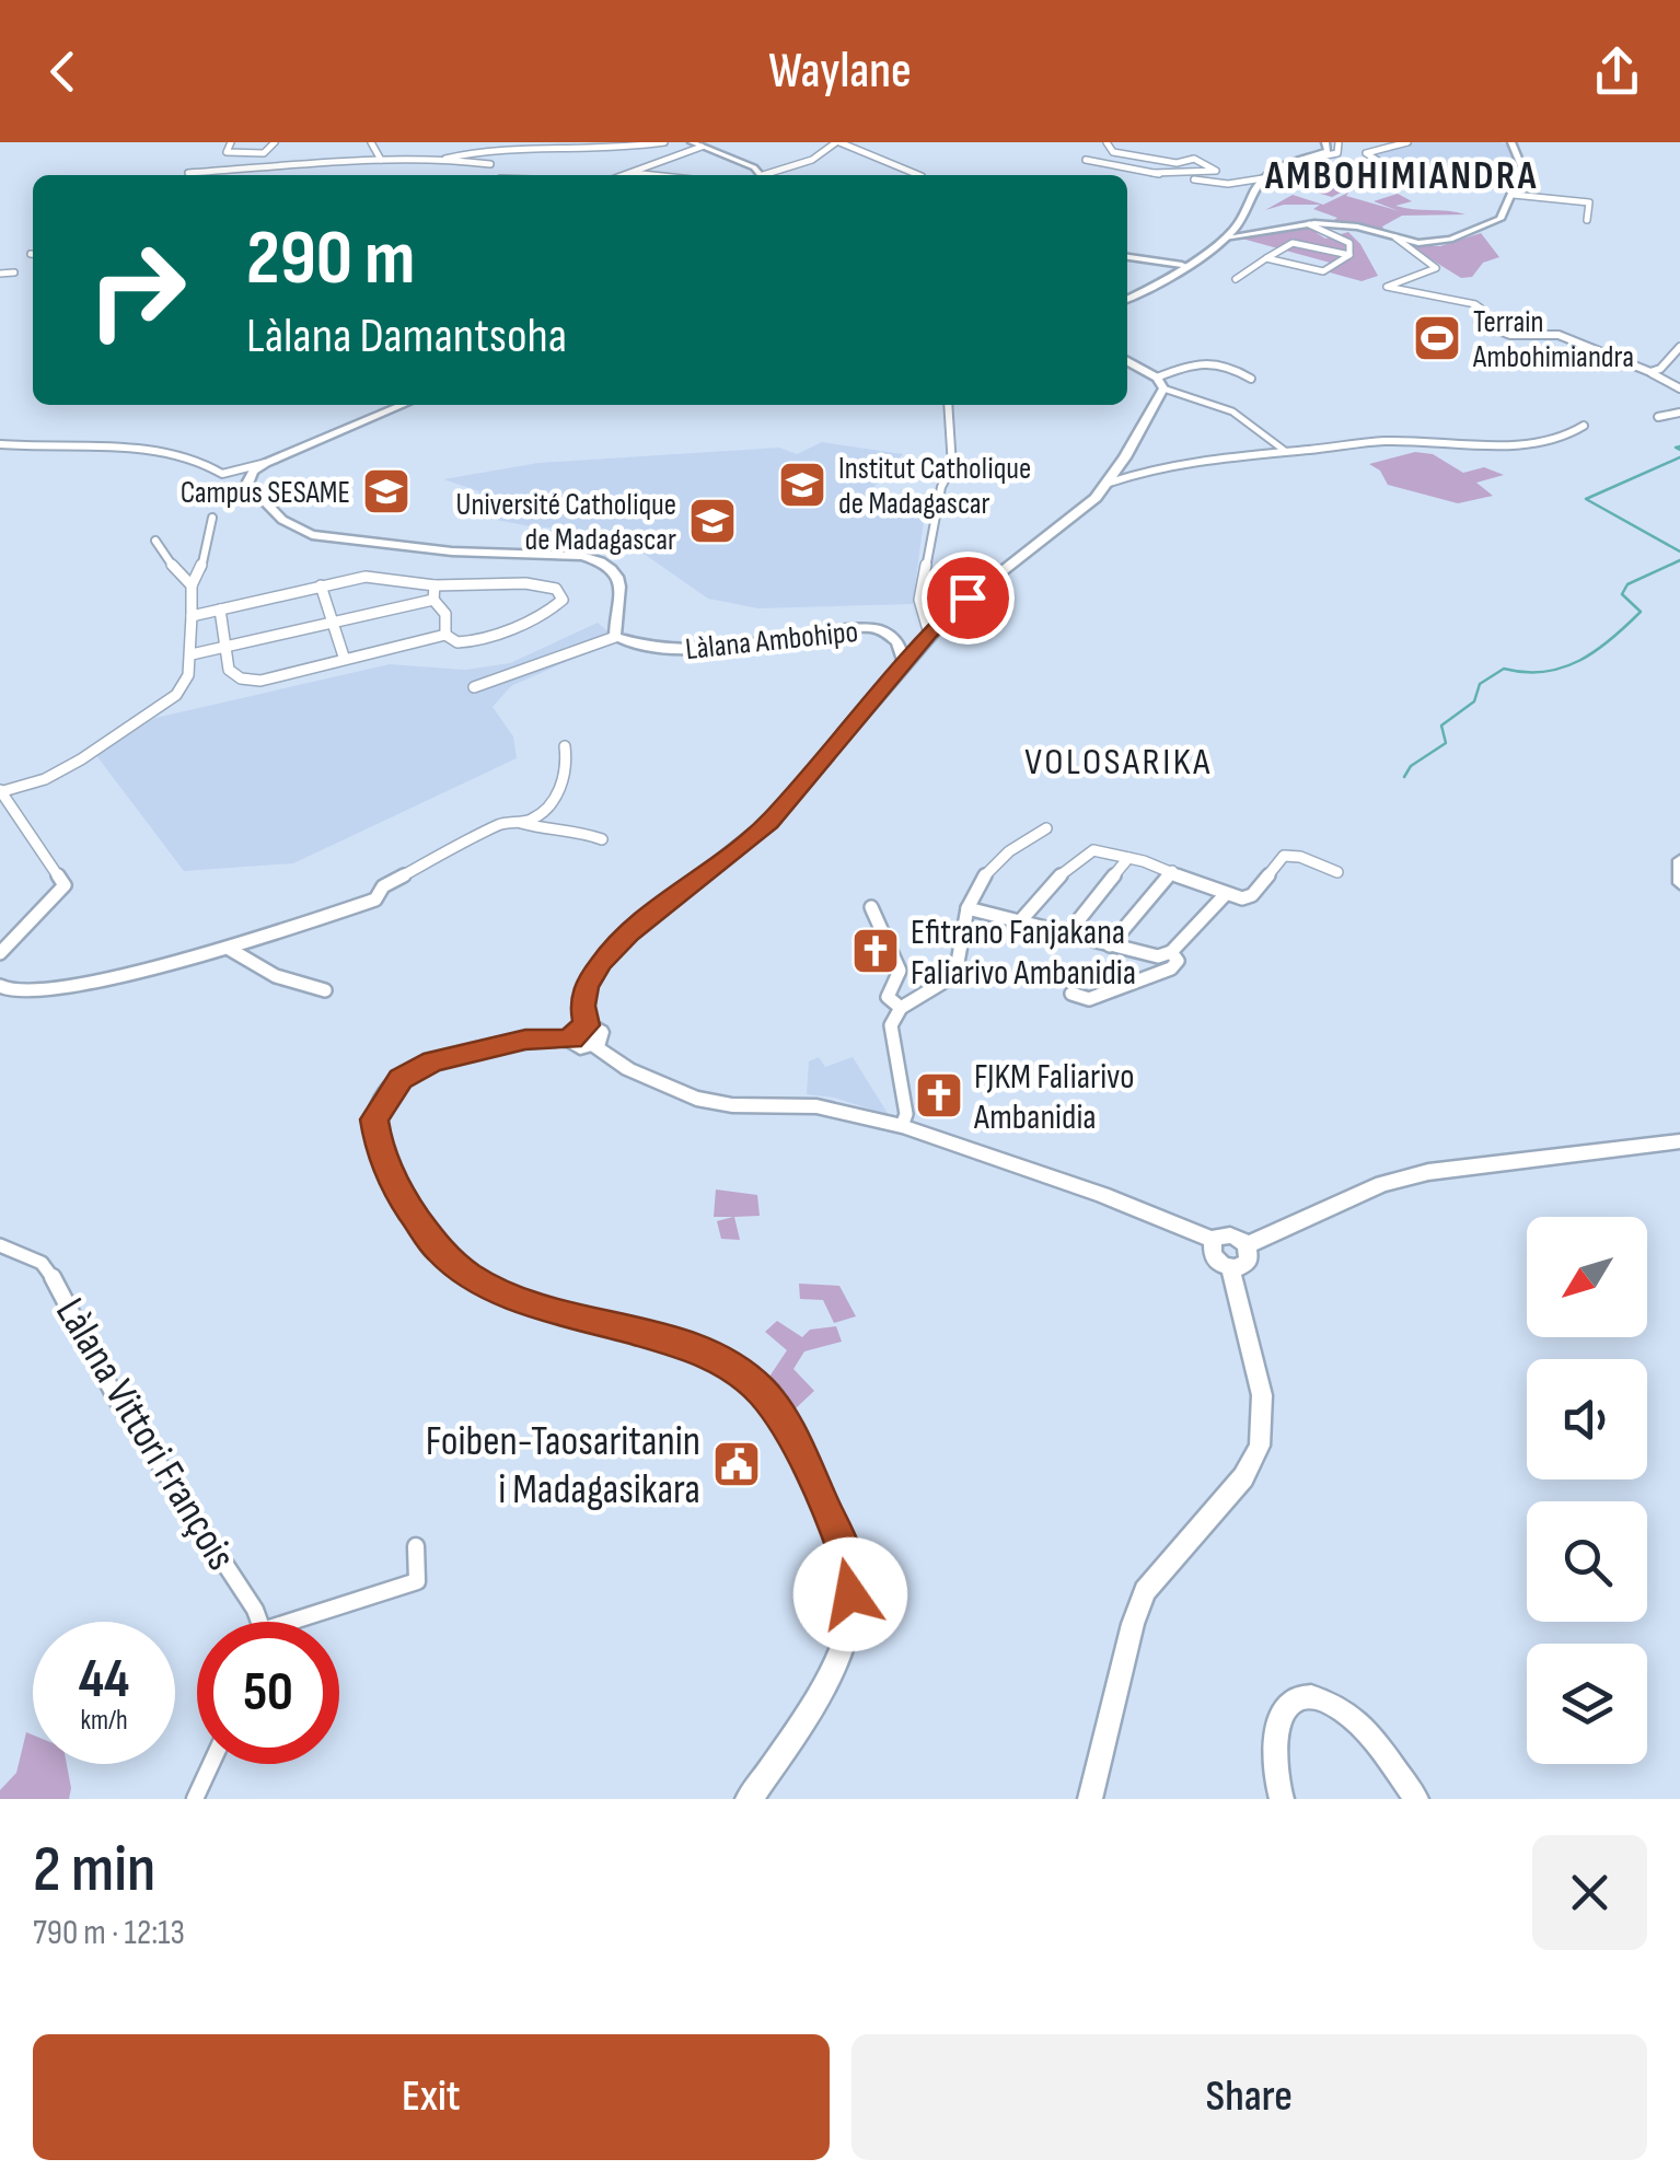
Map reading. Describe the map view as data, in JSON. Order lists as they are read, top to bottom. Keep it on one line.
{"streets":{"street":["Làlana Ambohipo","Làlana Vittori François"]},"districts":["AMBOHIMIANDRA","VOLOSARIKA"],"places":{"sports":["Terrain Ambohimiandra"],"school or university":["Institut Catholique de Madagascar","Campus SESAME","Université Catholique de Madagascar"],"church":["Efitrano Fanjakana Faliarivo Ambanidia","FJKM Faliarivo Ambanidia"],"public building":["Foiben-Taosaritanin i Madagasikara"]},"north":"bottom left","page":{"header":"Waylane","turn":["290 m","Làlana Damantsoha"],"speed":"44 km/h","limit":"50","heading":["2 min","790 m · 12:13"],"buttons":["Exit","Share"]}}
